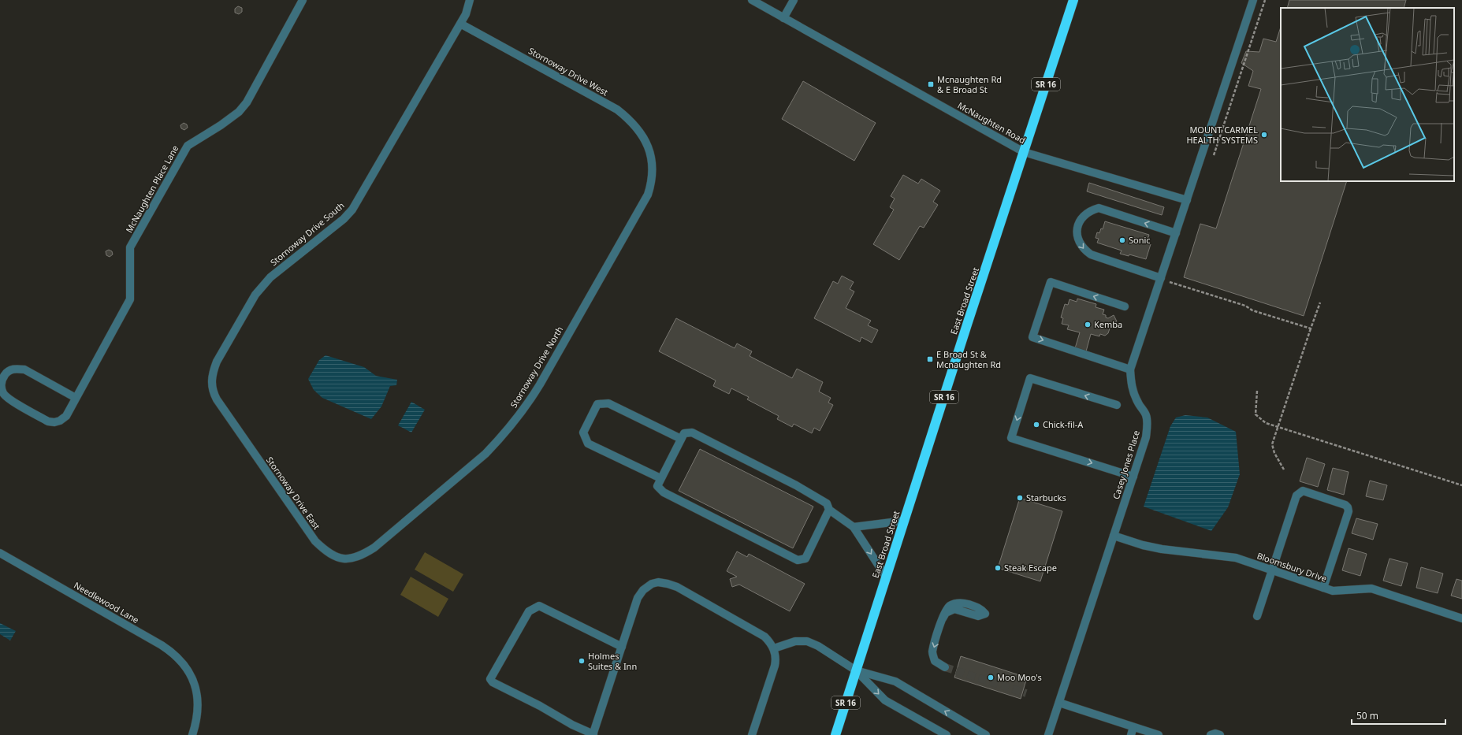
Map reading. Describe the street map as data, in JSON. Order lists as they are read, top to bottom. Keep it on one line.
{"streets":{"highway":["SR 16","East Broad Street"],"street":["Stornoway Drive West","McNaughten Road","McNaughten Place Lane","Stornoway Drive South","Stornoway Drive North","Casey Jones Place","Stornoway Drive East","Bloomsbury Drive","Needlewood Lane"]},"crossings":[["Stornoway Drive West","Stornoway Drive South"],["Stornoway Drive West","Stornoway Drive North"],["McNaughten Road","East Broad Street"],["McNaughten Road","Casey Jones Place"],["Stornoway Drive South","Stornoway Drive East"],["Stornoway Drive North","Stornoway Drive East"],["Casey Jones Place","Bloomsbury Drive"]],"places":{"transit":["Mcnaughten Rd & E Broad St","E Broad St & Mcnaughten Rd"],"other":["MOUNT CARMEL HEALTH SYSTEMS","Sonic","Kemba","Chick-fil-A","Starbucks","Steak Escape","Holmes Suites & Inn","Moo Moo's"]},"scale_bar":"50 m"}
